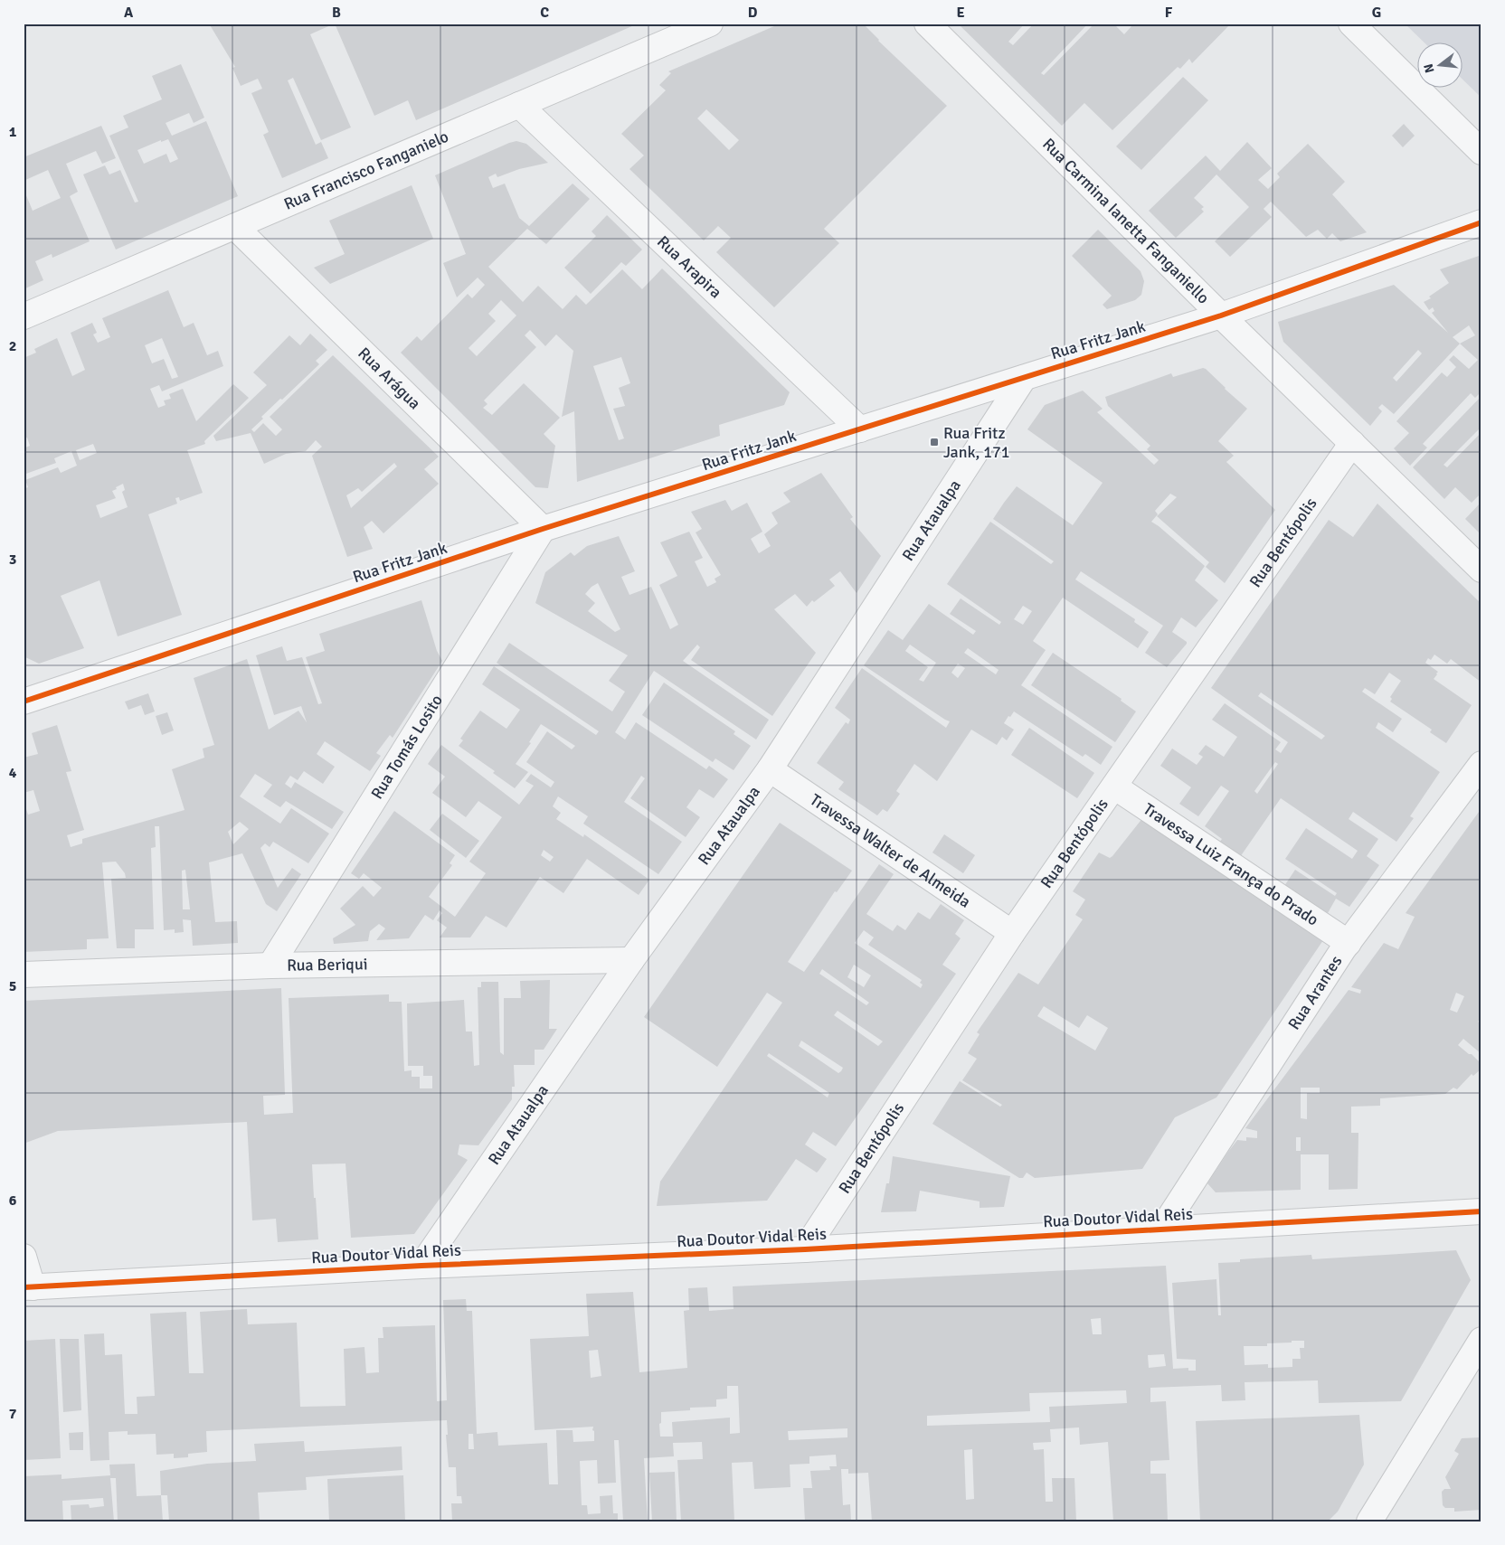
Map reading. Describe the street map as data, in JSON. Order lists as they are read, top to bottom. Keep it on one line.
{"streets":{"street":["Rua Francisco Fanganielo","Rua Carmina Ianetta Fanganiello","Rua Arapira","Rua Fritz Jank","Rua Arágua","Rua Ataualpa","Rua Bentópolis","Rua Tomás Losito","Travessa Walter de Almeida","Travessa Luiz França do Prado","Rua Beriqui","Rua Arantes","Rua Doutor Vidal Reis"]},"crossings":[["Rua Francisco Fanganielo","Rua Arapira"],["Rua Francisco Fanganielo","Rua Arágua"],["Rua Carmina Ianetta Fanganiello","Rua Fritz Jank"],["Rua Carmina Ianetta Fanganiello","Rua Bentópolis"],["Rua Arapira","Rua Fritz Jank"],["Rua Fritz Jank","Rua Arágua"],["Rua Fritz Jank","Rua Ataualpa"],["Rua Fritz Jank","Rua Tomás Losito"],["Rua Arágua","Rua Tomás Losito"],["Rua Ataualpa","Travessa Walter de Almeida"],["Rua Ataualpa","Rua Beriqui"],["Rua Ataualpa","Rua Doutor Vidal Reis"],["Rua Bentópolis","Travessa Walter de Almeida"],["Rua Bentópolis","Travessa Luiz França do Prado"],["Rua Bentópolis","Rua Doutor Vidal Reis"],["Rua Tomás Losito","Rua Beriqui"],["Travessa Luiz França do Prado","Rua Arantes"],["Rua Arantes","Rua Doutor Vidal Reis"]],"places":{"transit":["Rua Fritz Jank, 171"]},"north":"left","grid":{"columns":["A","B","C","D","E","F","G"],"rows":["1","2","3","4","5","6","7"]}}
